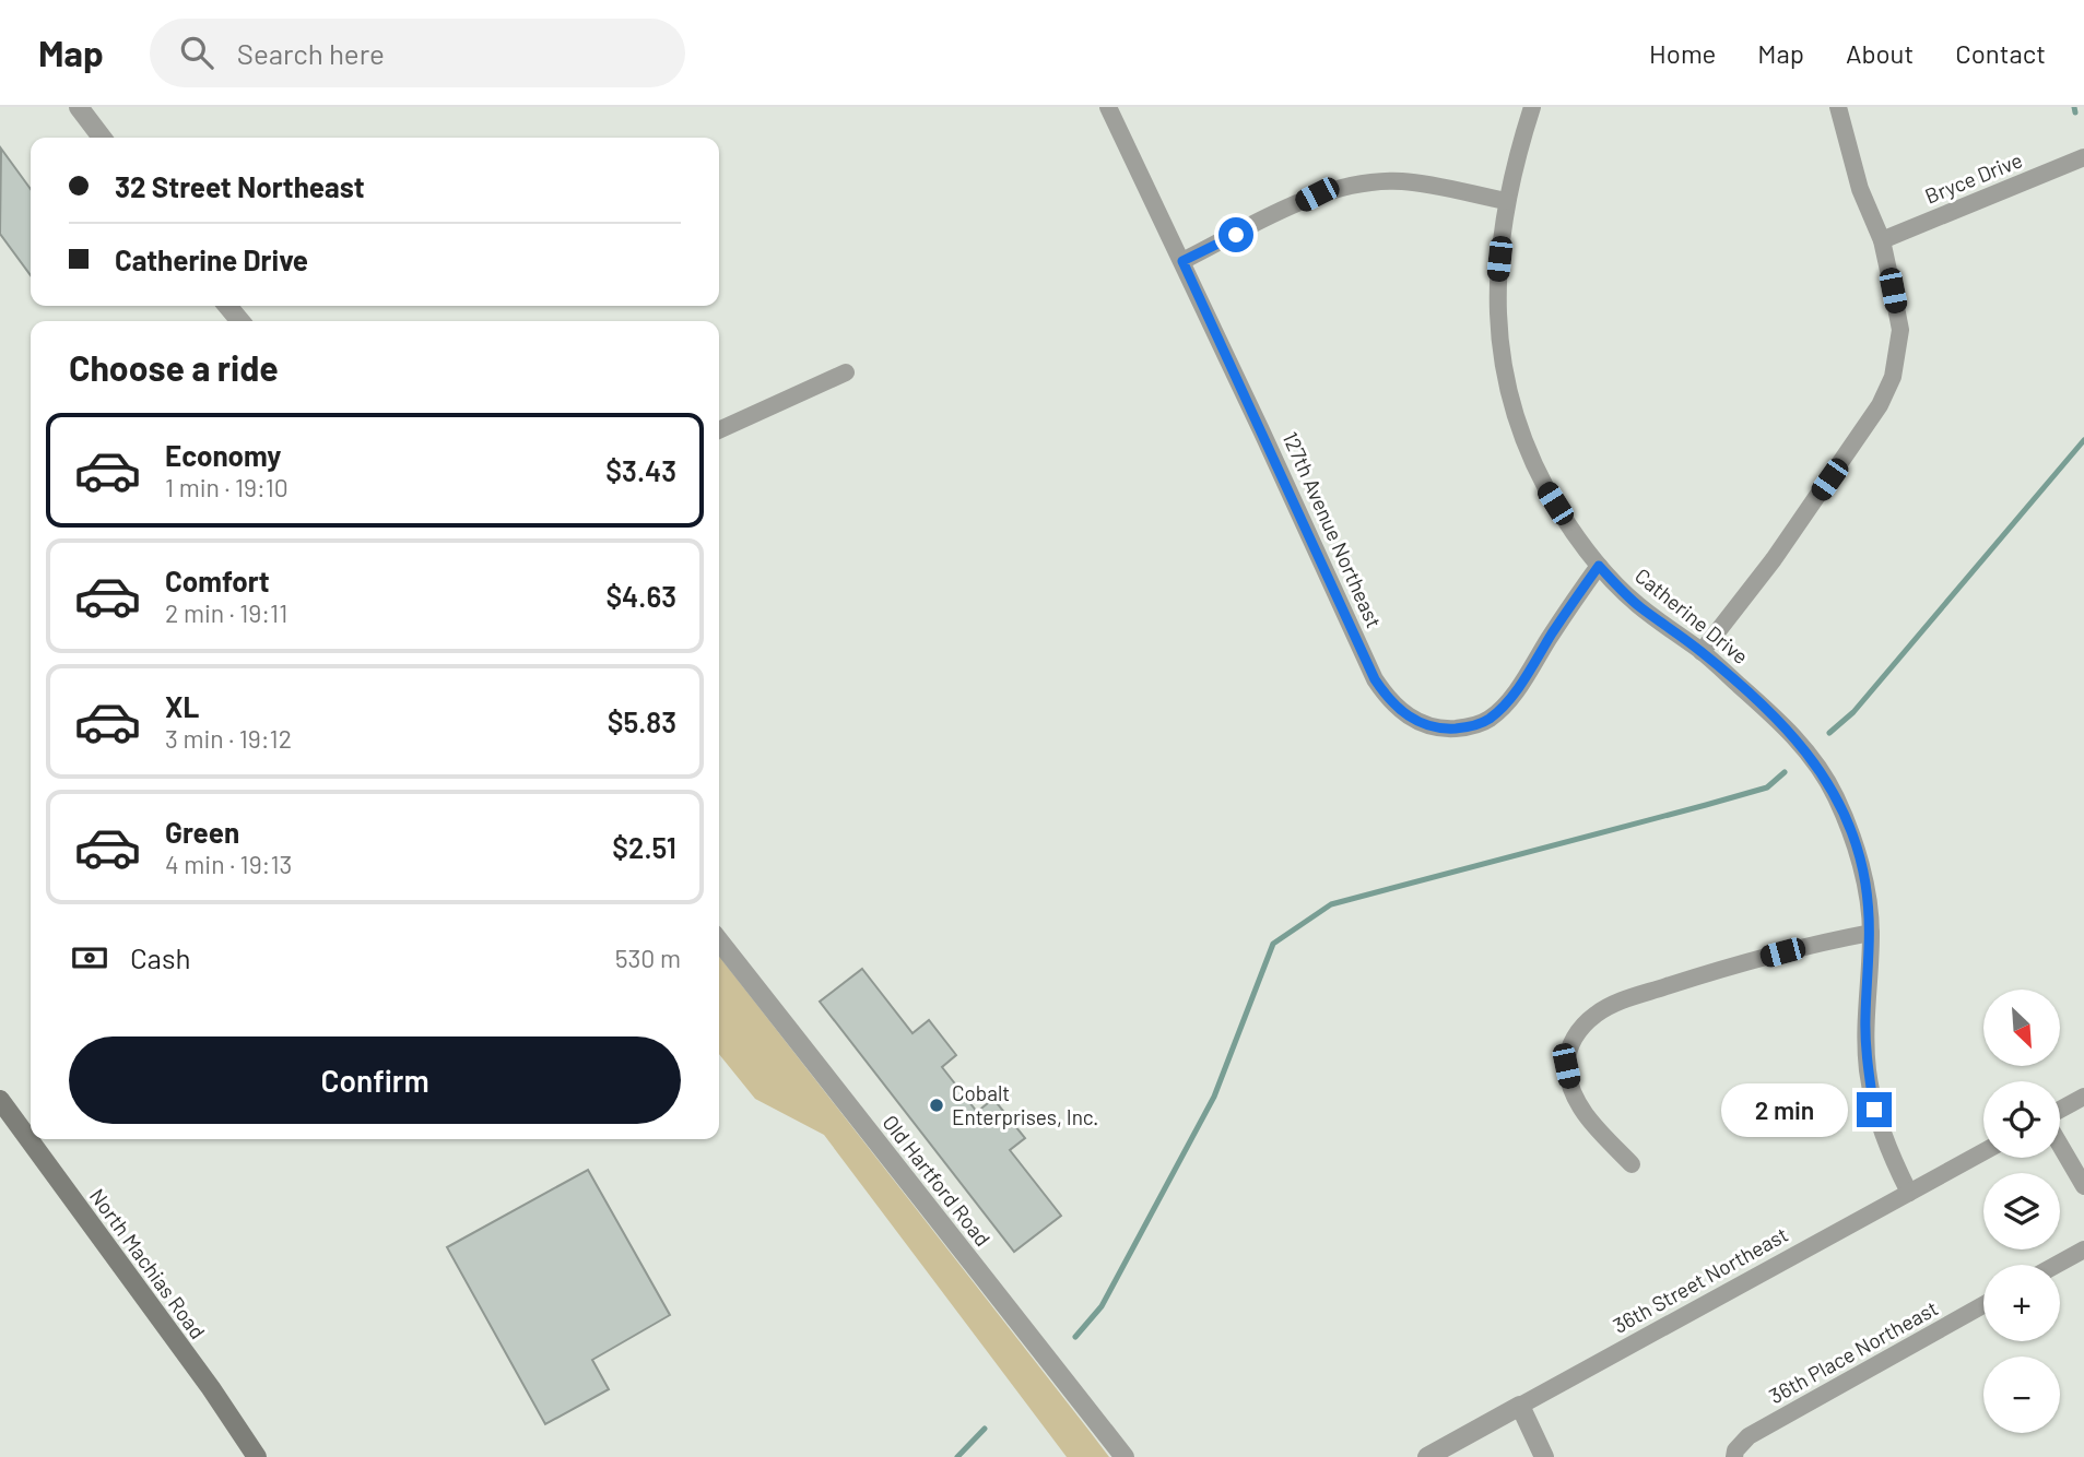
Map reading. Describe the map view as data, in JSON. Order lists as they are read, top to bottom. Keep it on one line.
{"streets":{"main road":["North Machias Road"],"street":["Bryce Drive","127th Avenue Northeast","Catherine Drive","Old Hartford Road","36th Street Northeast","36th Place Northeast"]},"crossings":[["127th Avenue Northeast","Catherine Drive"],["Catherine Drive","36th Street Northeast"]],"places":["Cobalt Enterprises, Inc."],"north":"bottom right","page":{"header":"Map","search":"Search here","nav":["Home","Map","About","Contact"],"banner":["32 Street Northeast","Catherine Drive"],"heading":"Choose a ride","list":[{"name":"Economy","note":"1 min · 19:10","value":"$3.43"},{"name":"Comfort","note":"2 min · 19:11","value":"$4.63"},{"name":"XL","note":"3 min · 19:12","value":"$5.83"},{"name":"Green","note":"4 min · 19:13","value":"$2.51"}],"pay":["Cash","530 m"],"map_buttons":["+","−"],"buttons":"Confirm","bubble":"2 min"}}
